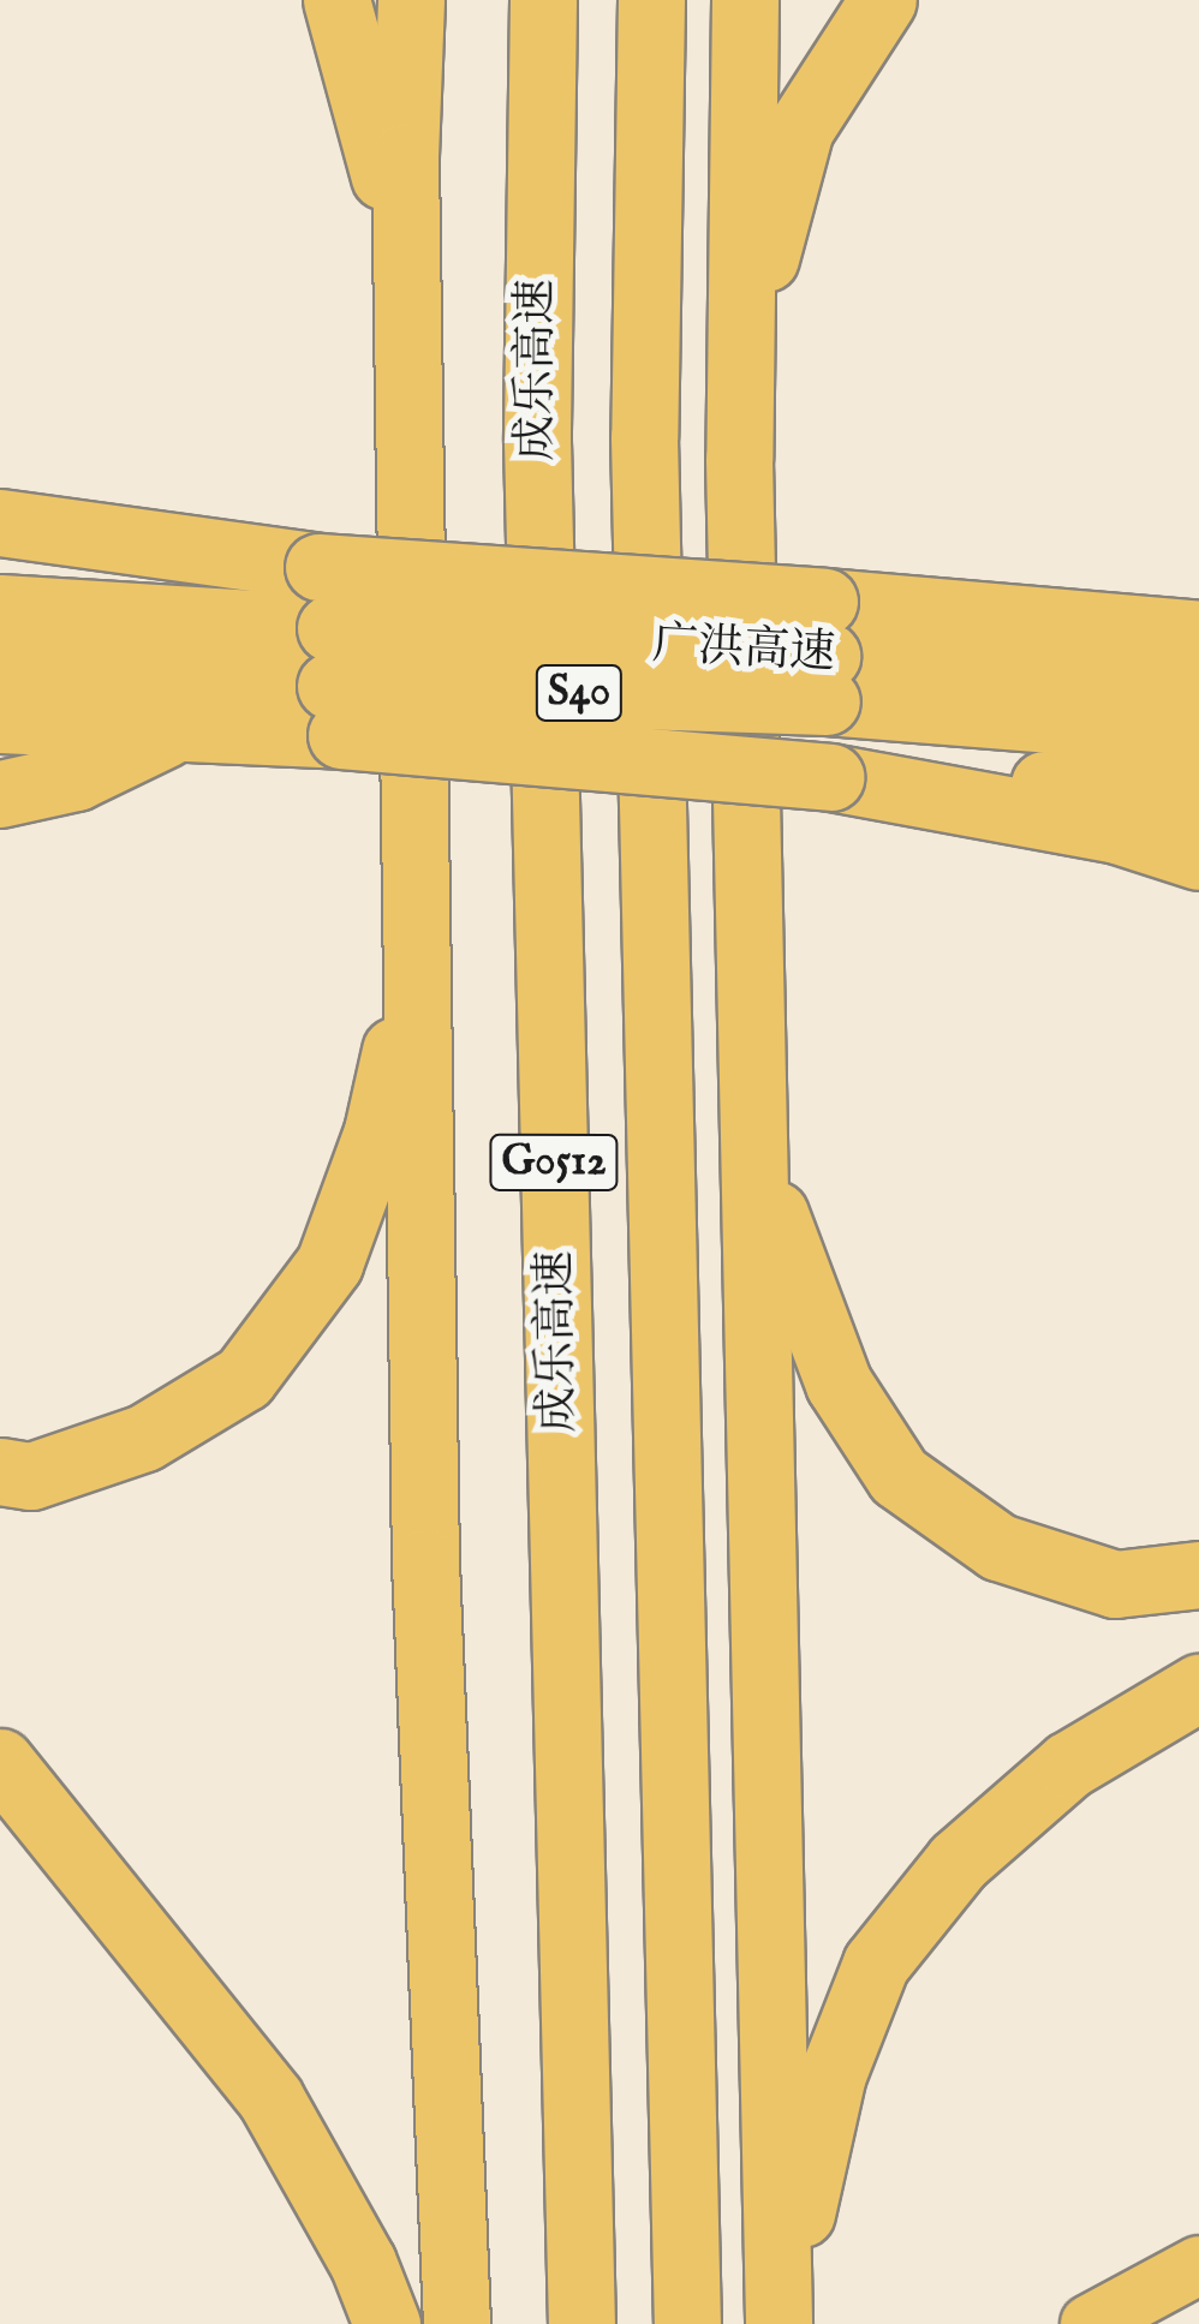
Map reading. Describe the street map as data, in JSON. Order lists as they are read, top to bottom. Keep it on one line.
{"streets":{"highway":["成乐高速","广洪高速","S40","G0512"]}}
